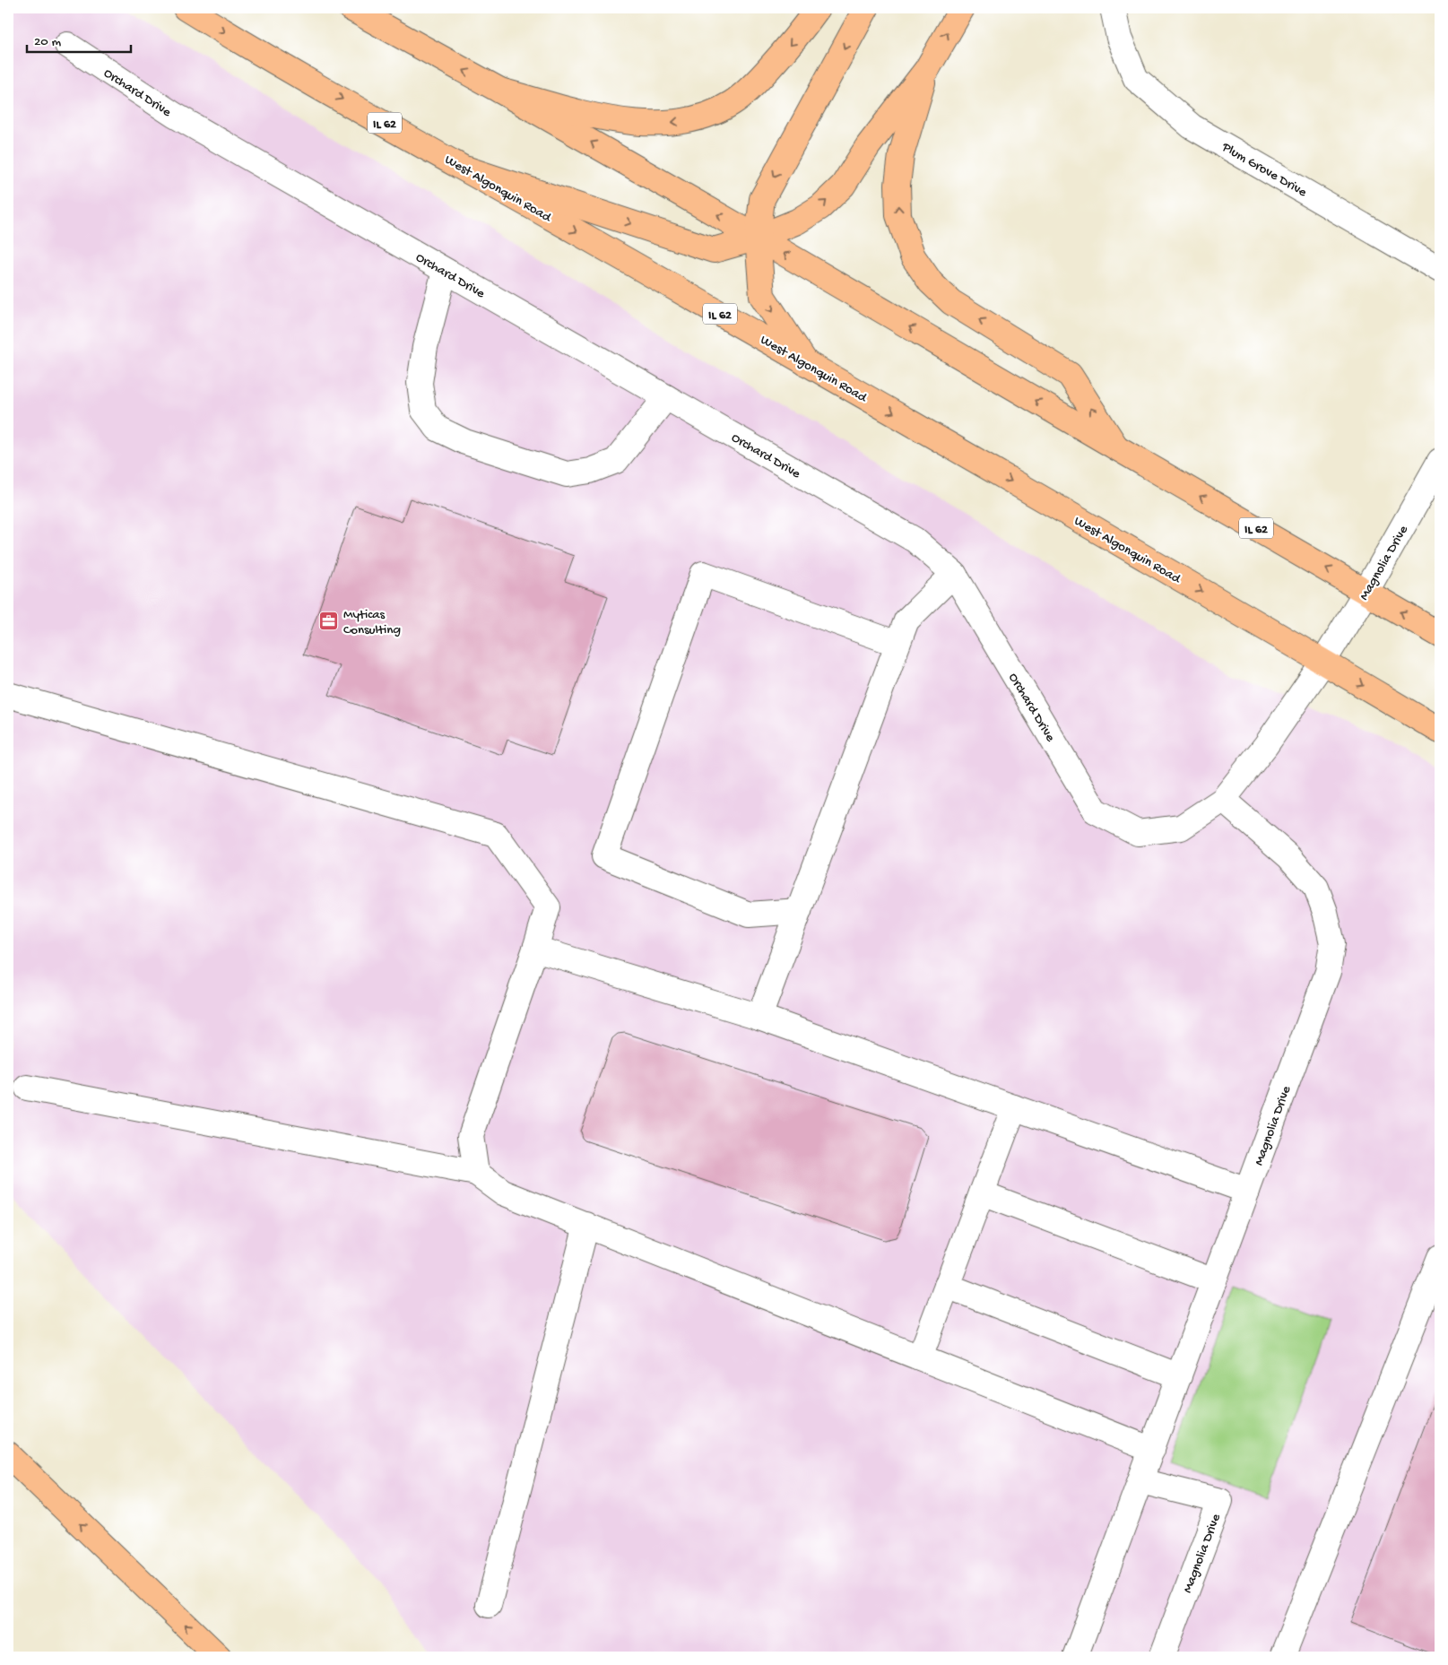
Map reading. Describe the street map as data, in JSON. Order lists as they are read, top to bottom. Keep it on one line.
{"streets":{"main road":["IL 62","West Algonquin Road"],"street":["Orchard Drive","Plum Grove Drive","Magnolia Drive"]},"crossings":[["Orchard Drive","West Algonquin Road"],["Orchard Drive","Magnolia Drive"],["IL 62","Magnolia Drive"],["West Algonquin Road","Magnolia Drive"]],"places":{"office":["Myticas Consulting"]},"scale_bar":"20 m"}
